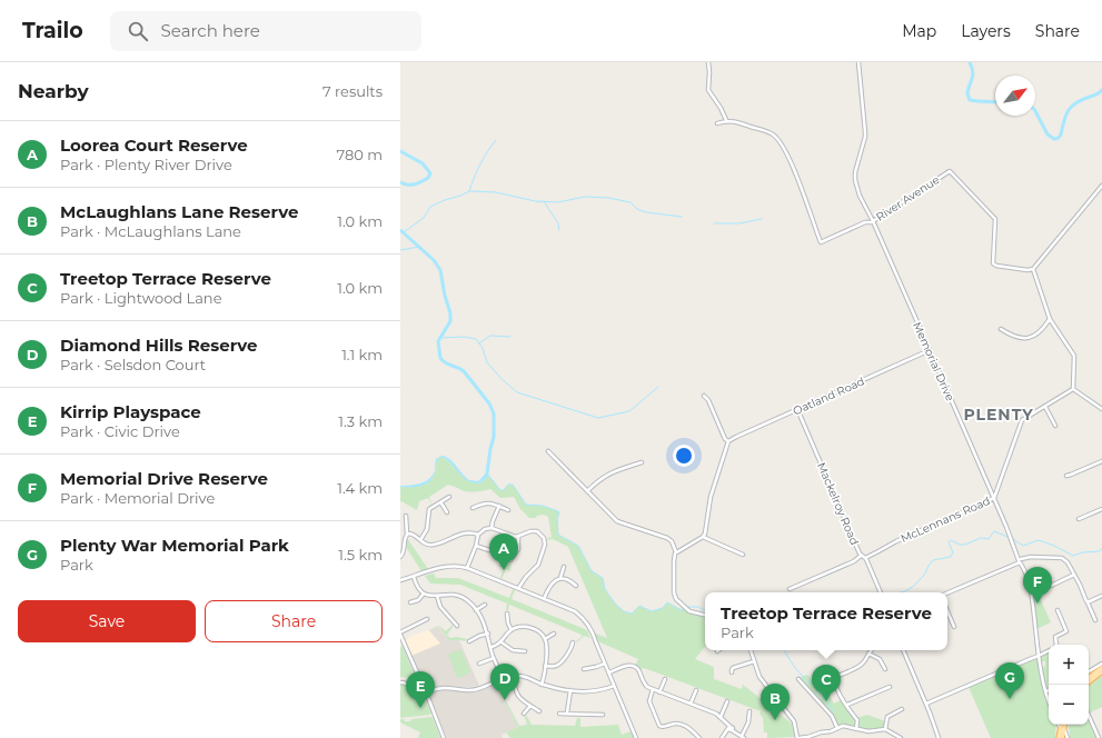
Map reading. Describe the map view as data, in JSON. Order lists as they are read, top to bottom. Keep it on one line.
{"streets":{"street":["River Avenue","Memorial Drive","Oatland Road","Mackelroy Road","McLennans Road"]},"crossings":[["River Avenue","Memorial Drive"],["Memorial Drive","Oatland Road"],["Memorial Drive","McLennans Road"],["Oatland Road","Mackelroy Road"],["Mackelroy Road","McLennans Road"]],"districts":["PLENTY"],"north":"top right","page":{"header":"Trailo","search":"Search here","nav":["Map","Layers","Share"],"heading":["Nearby","7 results"],"list":[{"mark":"A","name":"Loorea Court Reserve","note":"Park · Plenty River Drive","value":"780 m"},{"mark":"B","name":"McLaughlans Lane Reserve","note":"Park · McLaughlans Lane","value":"1.0 km"},{"mark":"C","name":"Treetop Terrace Reserve","note":"Park · Lightwood Lane","value":"1.0 km"},{"mark":"D","name":"Diamond Hills Reserve","note":"Park · Selsdon Court","value":"1.1 km"},{"mark":"E","name":"Kirrip Playspace","note":"Park · Civic Drive","value":"1.3 km"},{"mark":"F","name":"Memorial Drive Reserve","note":"Park · Memorial Drive","value":"1.4 km"},{"mark":"G","name":"Plenty War Memorial Park","note":"Park","value":"1.5 km"}],"pins":["A","F","G","D","C","E","B"],"buttons":["Save","Share"],"popup":["Treetop Terrace Reserve","Park"],"map_buttons":["+","−"]}}
